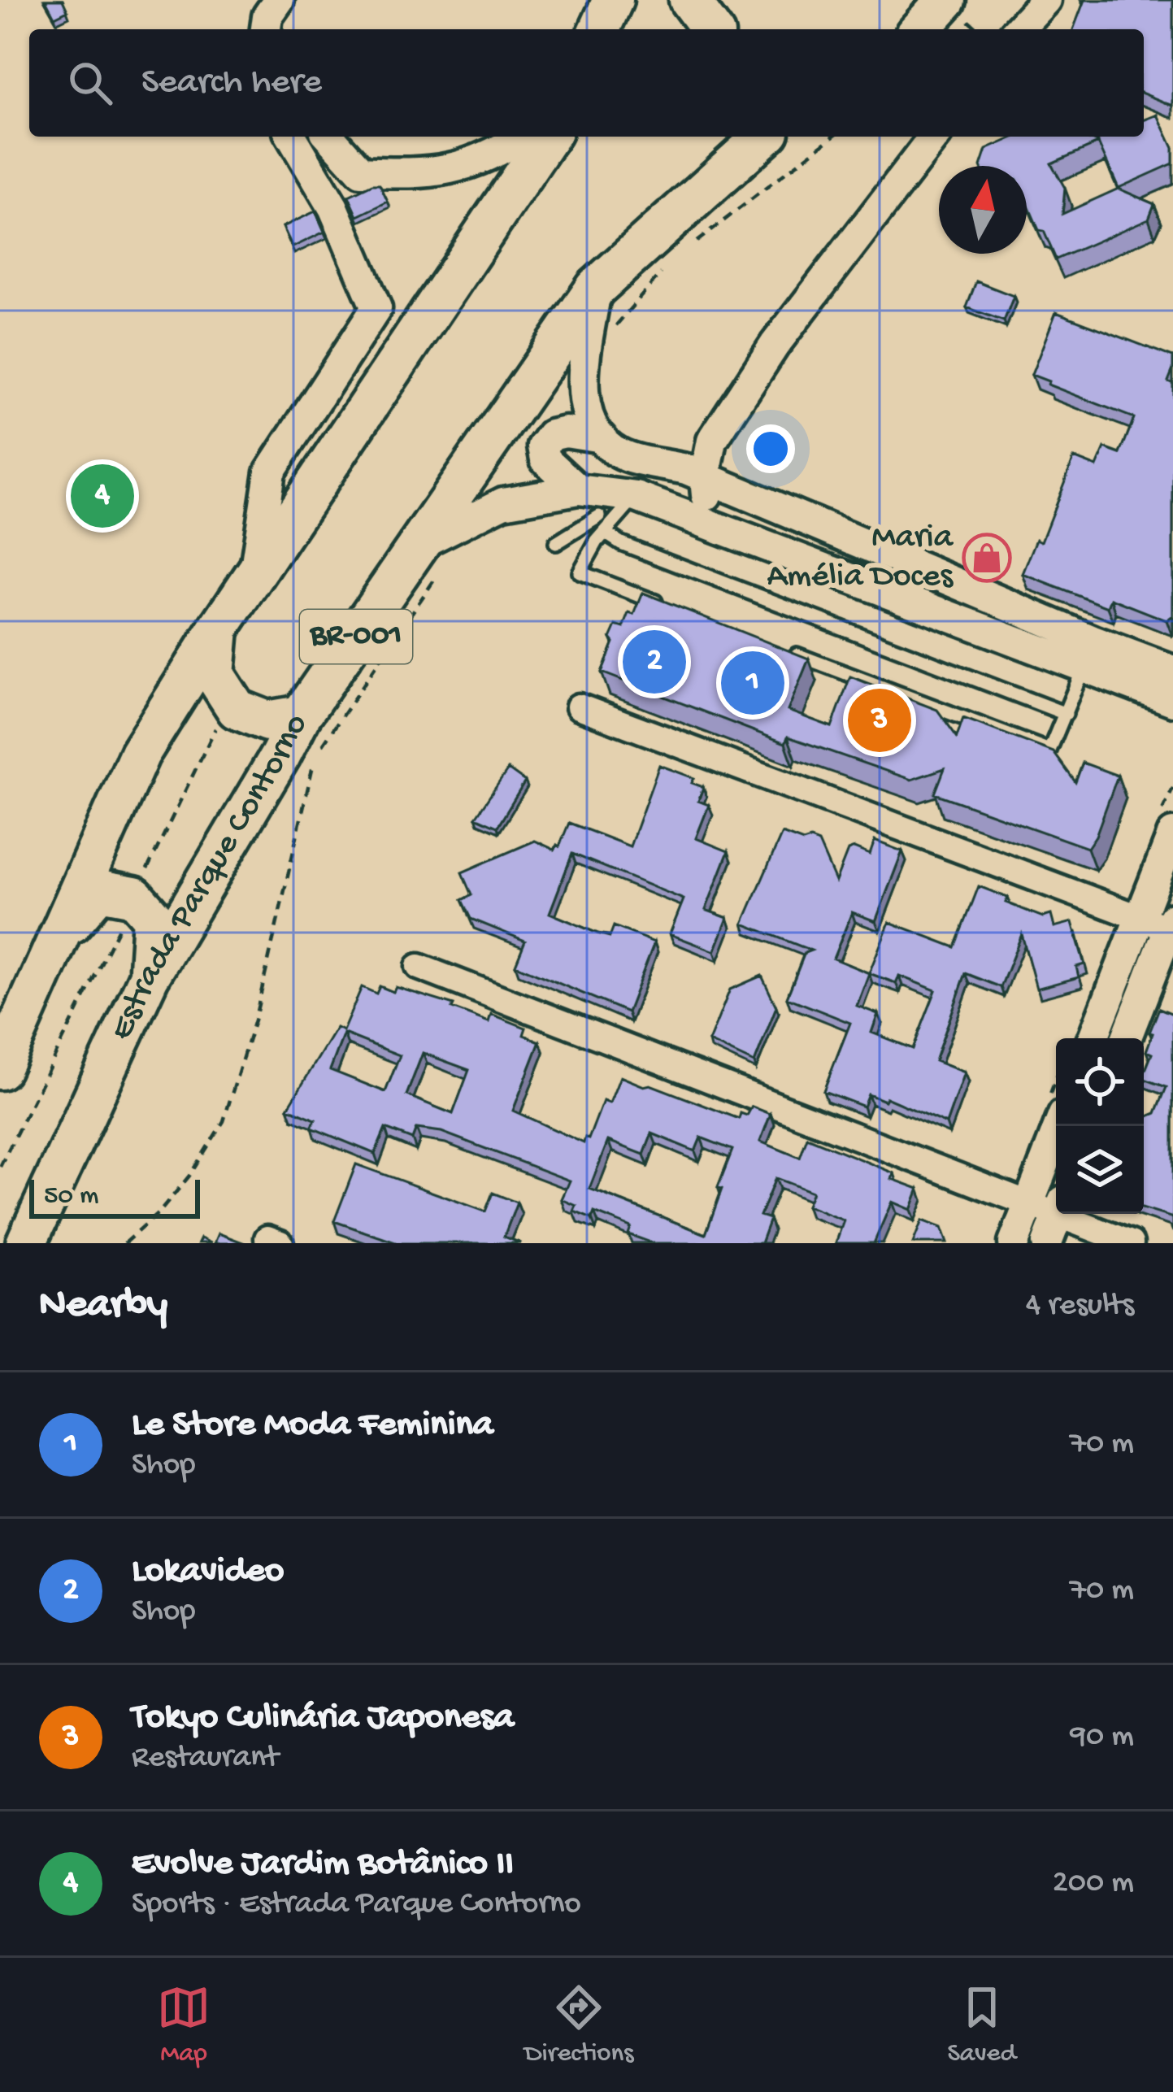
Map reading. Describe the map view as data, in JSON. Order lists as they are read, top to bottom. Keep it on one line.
{"streets":{"highway":["BR-001","Estrada Parque Contorno"]},"places":{"shop":["Maria Amélia Doces"]},"scale_bar":"50 m","north":"top","page":{"search":"Search here","pins":["4","2","1","3"],"scale":"50 m","heading":["Nearby","4 results"],"list":[{"mark":"1","name":"Le Store Moda Feminina","note":"Shop","value":"70 m"},{"mark":"2","name":"Lokavideo","note":"Shop","value":"70 m"},{"mark":"3","name":"Tokyo Culinária Japonesa","note":"Restaurant","value":"90 m"},{"mark":"4","name":"Evolve Jardim Botânico II","note":"Sports · Estrada Parque Contorno","value":"200 m"}],"nav":["Map","Directions","Saved"]}}
